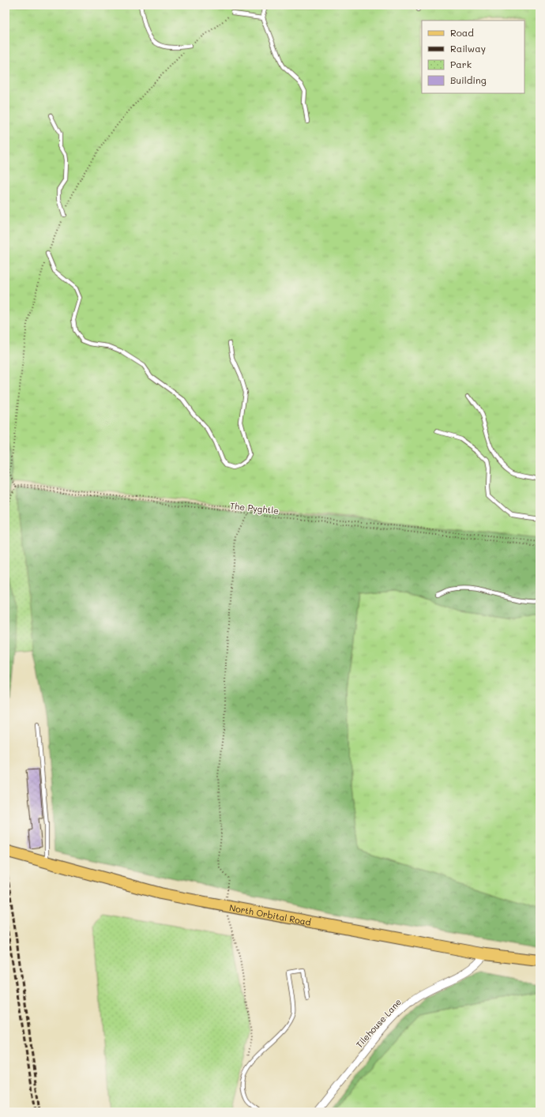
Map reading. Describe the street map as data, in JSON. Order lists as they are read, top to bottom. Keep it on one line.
{"streets":{"main road":["North Orbital Road"],"street":["Tilehouse Lane"],"path":["The Pyghtle"]},"crossings":[["North Orbital Road","Tilehouse Lane"]],"legend":["Road","Railway","Park","Building"]}
